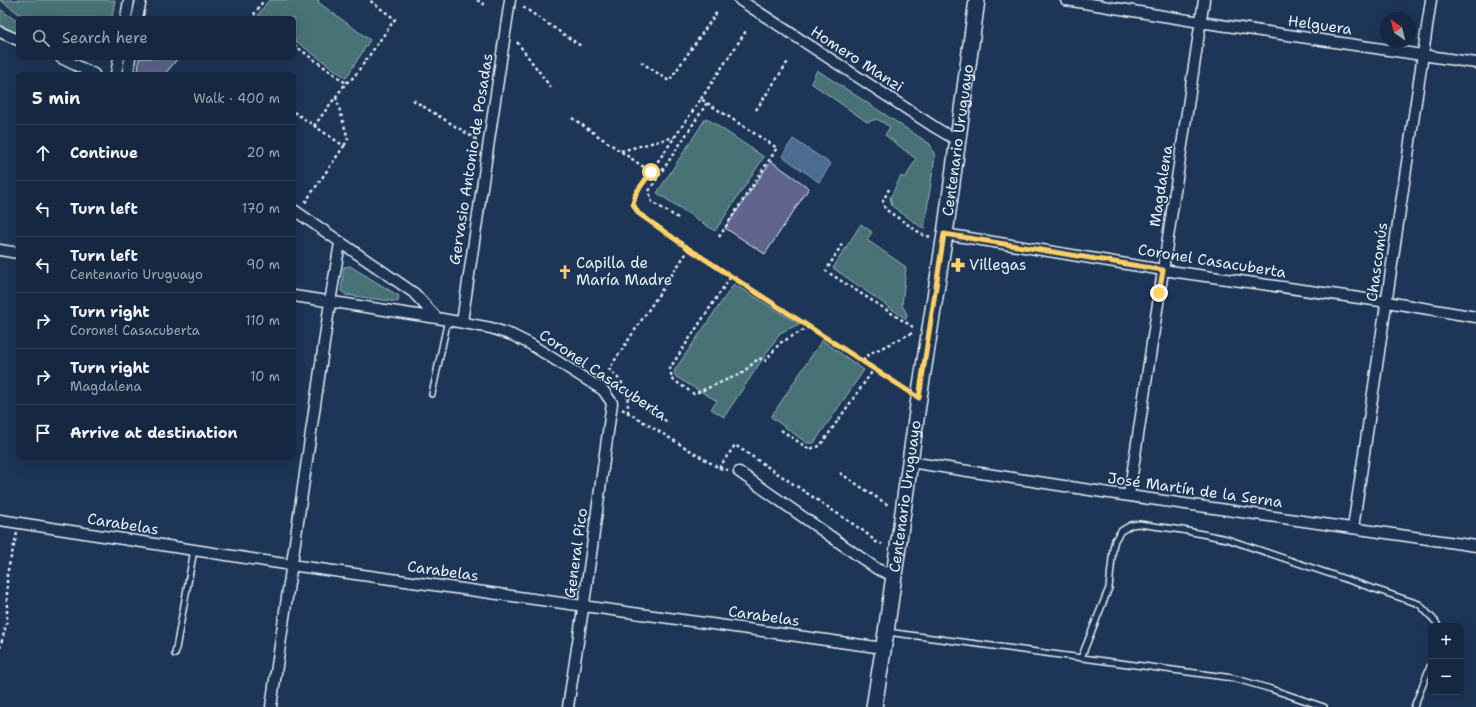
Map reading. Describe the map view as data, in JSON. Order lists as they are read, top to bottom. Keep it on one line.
{"streets":{"main road":["Centenario Uruguayo"],"street":["Helguera","Homero Manzi","Gervasio Antonio de Posadas","Magdalena","Coronel Casacuberta","Chascomús","José Martín de la Serna","Carabelas","General Pico"]},"crossings":[["Helguera","Magdalena"],["Helguera","Chascomús"],["Homero Manzi","Centenario Uruguayo"],["Centenario Uruguayo","Coronel Casacuberta"],["Centenario Uruguayo","José Martín de la Serna"],["Centenario Uruguayo","Carabelas"],["Gervasio Antonio de Posadas","Coronel Casacuberta"],["Magdalena","Coronel Casacuberta"],["Magdalena","José Martín de la Serna"],["Coronel Casacuberta","Chascomús"],["Coronel Casacuberta","General Pico"],["Chascomús","José Martín de la Serna"],["Carabelas","General Pico"]],"places":{"pharmacy":["Villegas"],"church":["Capilla de María Madre"]},"north":"top left","page":{"search":"Search here","heading":["5 min","Walk · 400 m"],"list":[["Continue","20 m"],["Turn left","170 m"],["Turn left","Centenario Uruguayo","90 m"],["Turn right","Coronel Casacuberta","110 m"],["Turn right","Magdalena","10 m"],"Arrive at destination"],"map_buttons":["+","−"]}}
